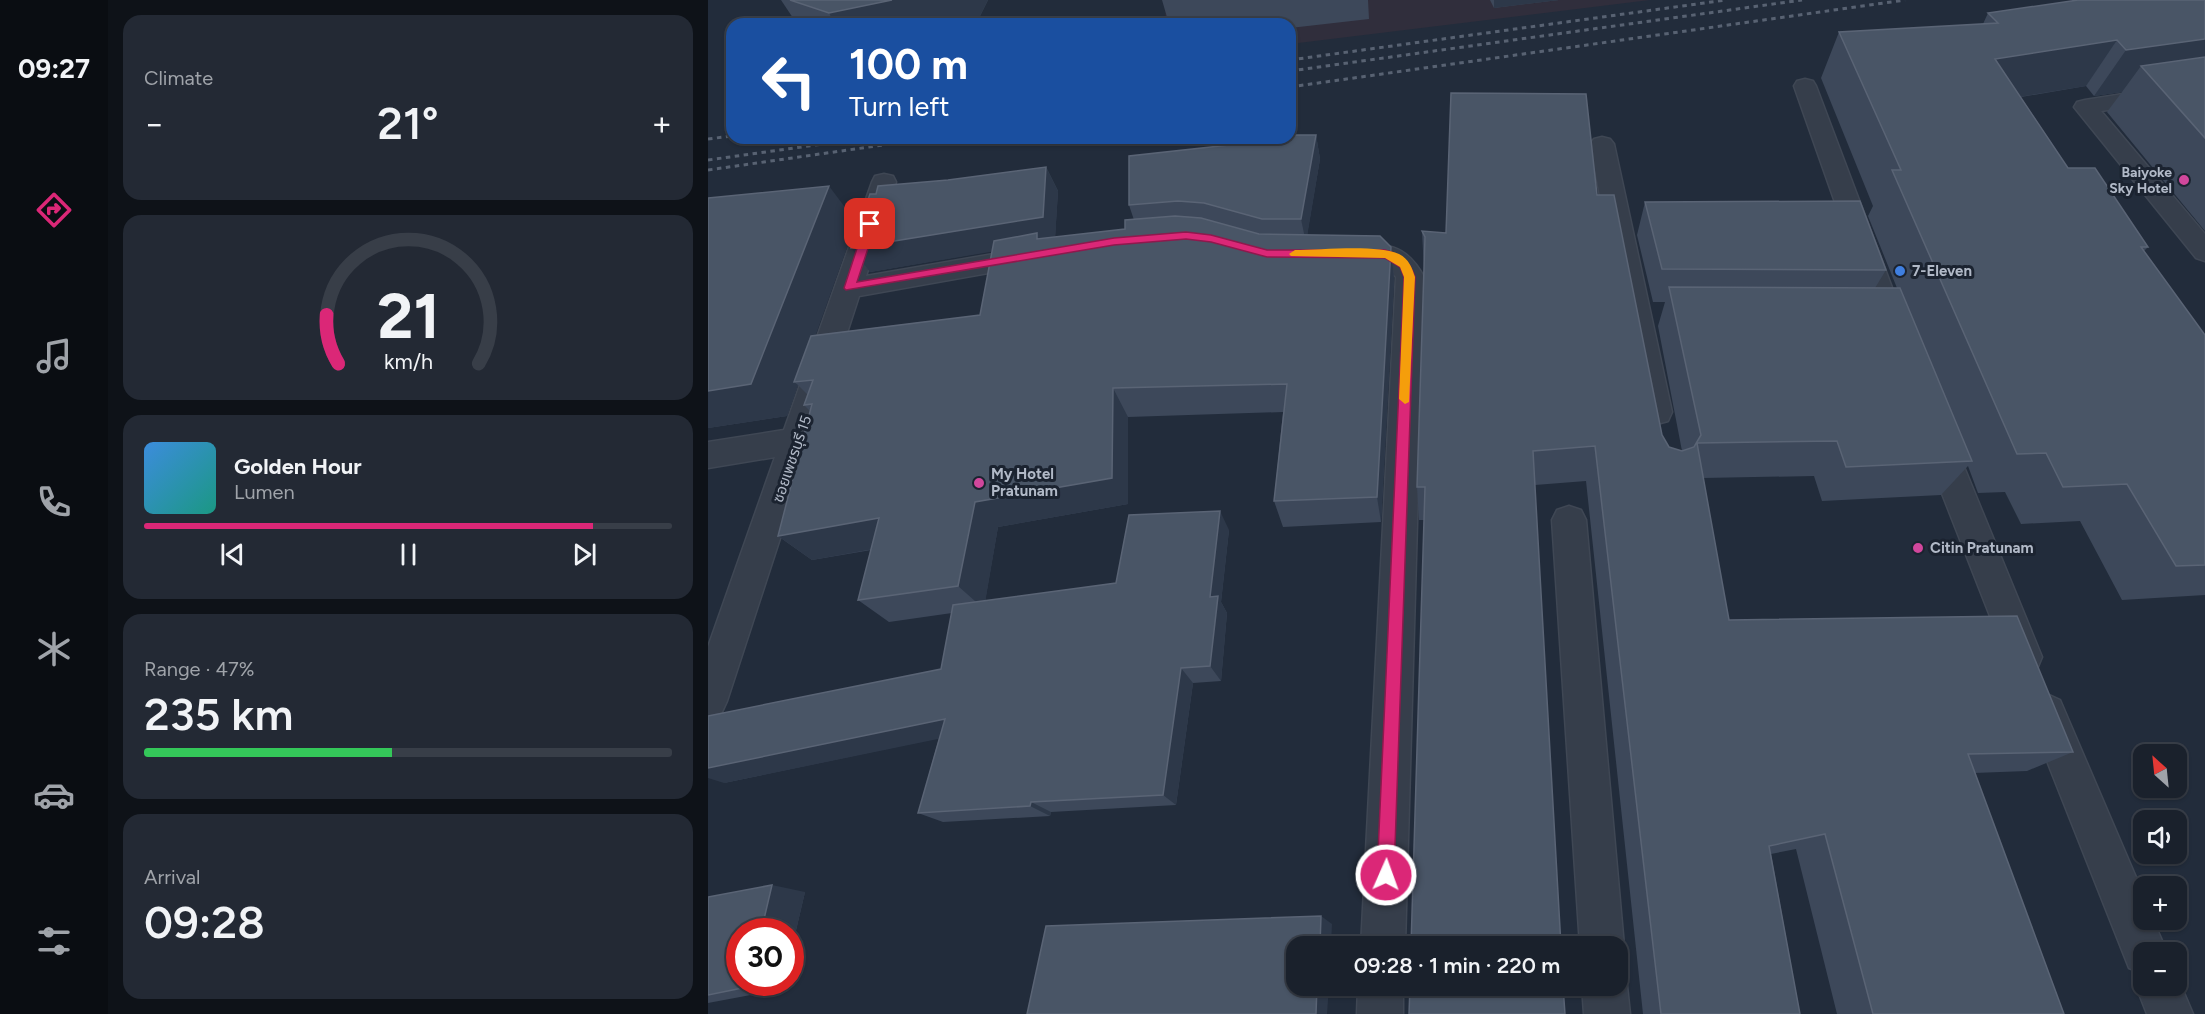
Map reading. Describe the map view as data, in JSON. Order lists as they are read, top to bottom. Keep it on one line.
{"streets":{"street":["ซอยเพชรบุรี 15"]},"places":["Baiyoke Sky Hotel","7-Eleven","My Hotel Pratunam","Citin Pratunam"],"north":"top left","page":{"tabs":"09:27","tile":["Climate",["Range · 47%","235 km"],["Arrival","09:28"]],"turn":["100 m","Turn left"],"heat":["−","21°","+"],"song":["Golden Hour","Lumen"],"map_buttons":["+","−"],"limit":"30","trip":"09:28 · 1 min · 220 m","gauge":["21","km/h"]}}
